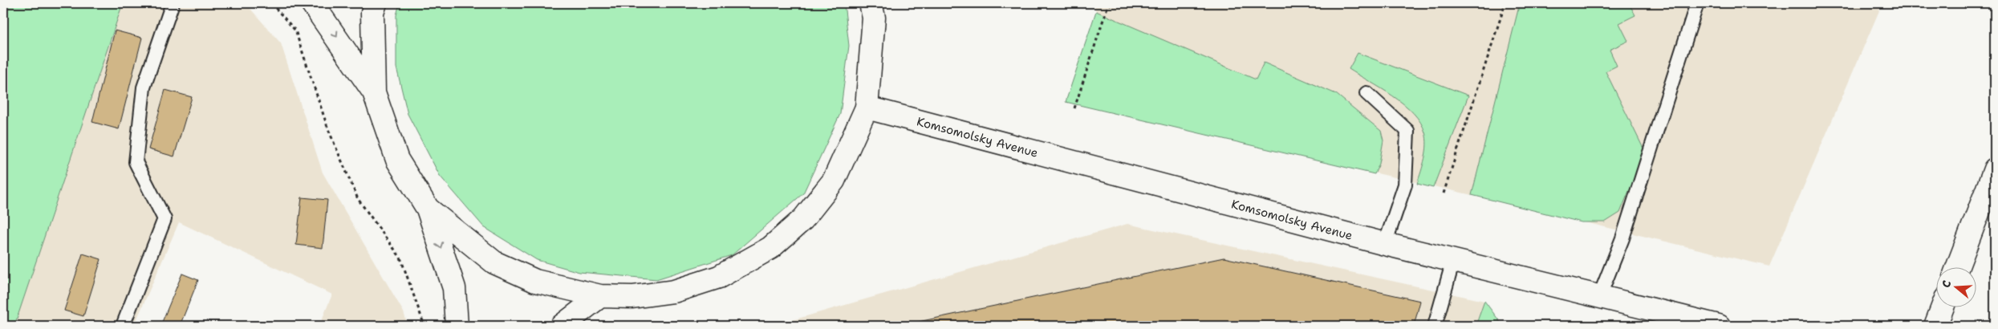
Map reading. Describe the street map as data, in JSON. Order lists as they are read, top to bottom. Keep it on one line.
{"streets":{"main road":["Komsomolsky Avenue"]},"north":"left"}
